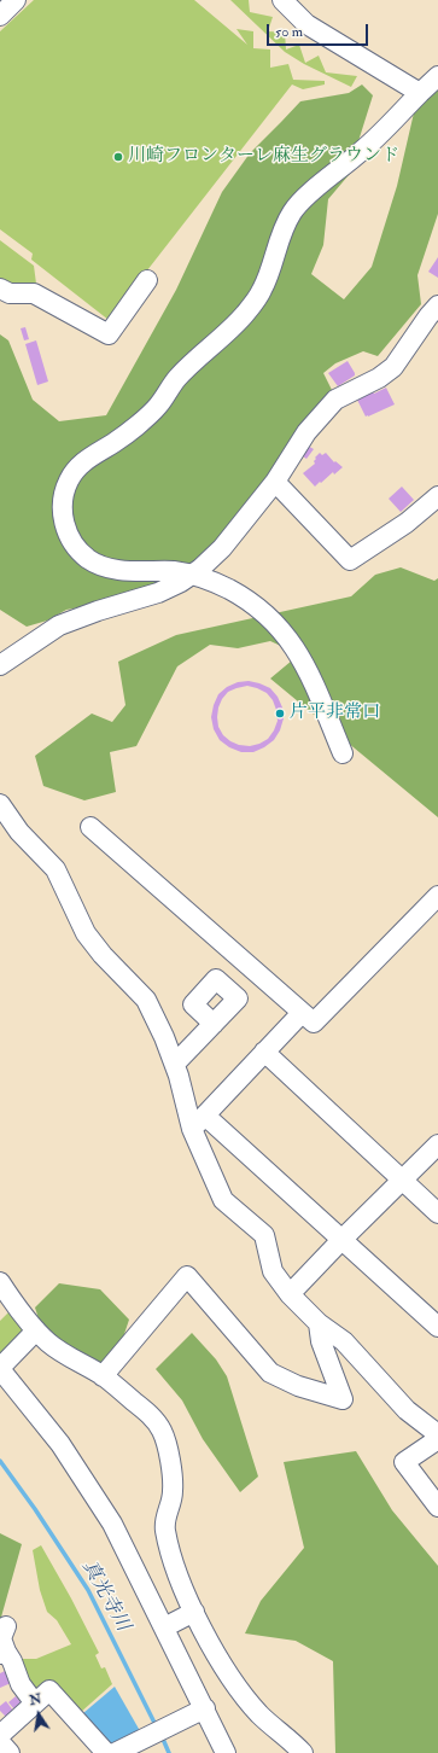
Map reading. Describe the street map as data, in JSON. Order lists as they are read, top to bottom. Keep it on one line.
{"water":["真光寺川"],"places":["川崎フロンターレ麻生グラウンド","片平非常口"],"scale_bar":"50 m","north":"top"}
